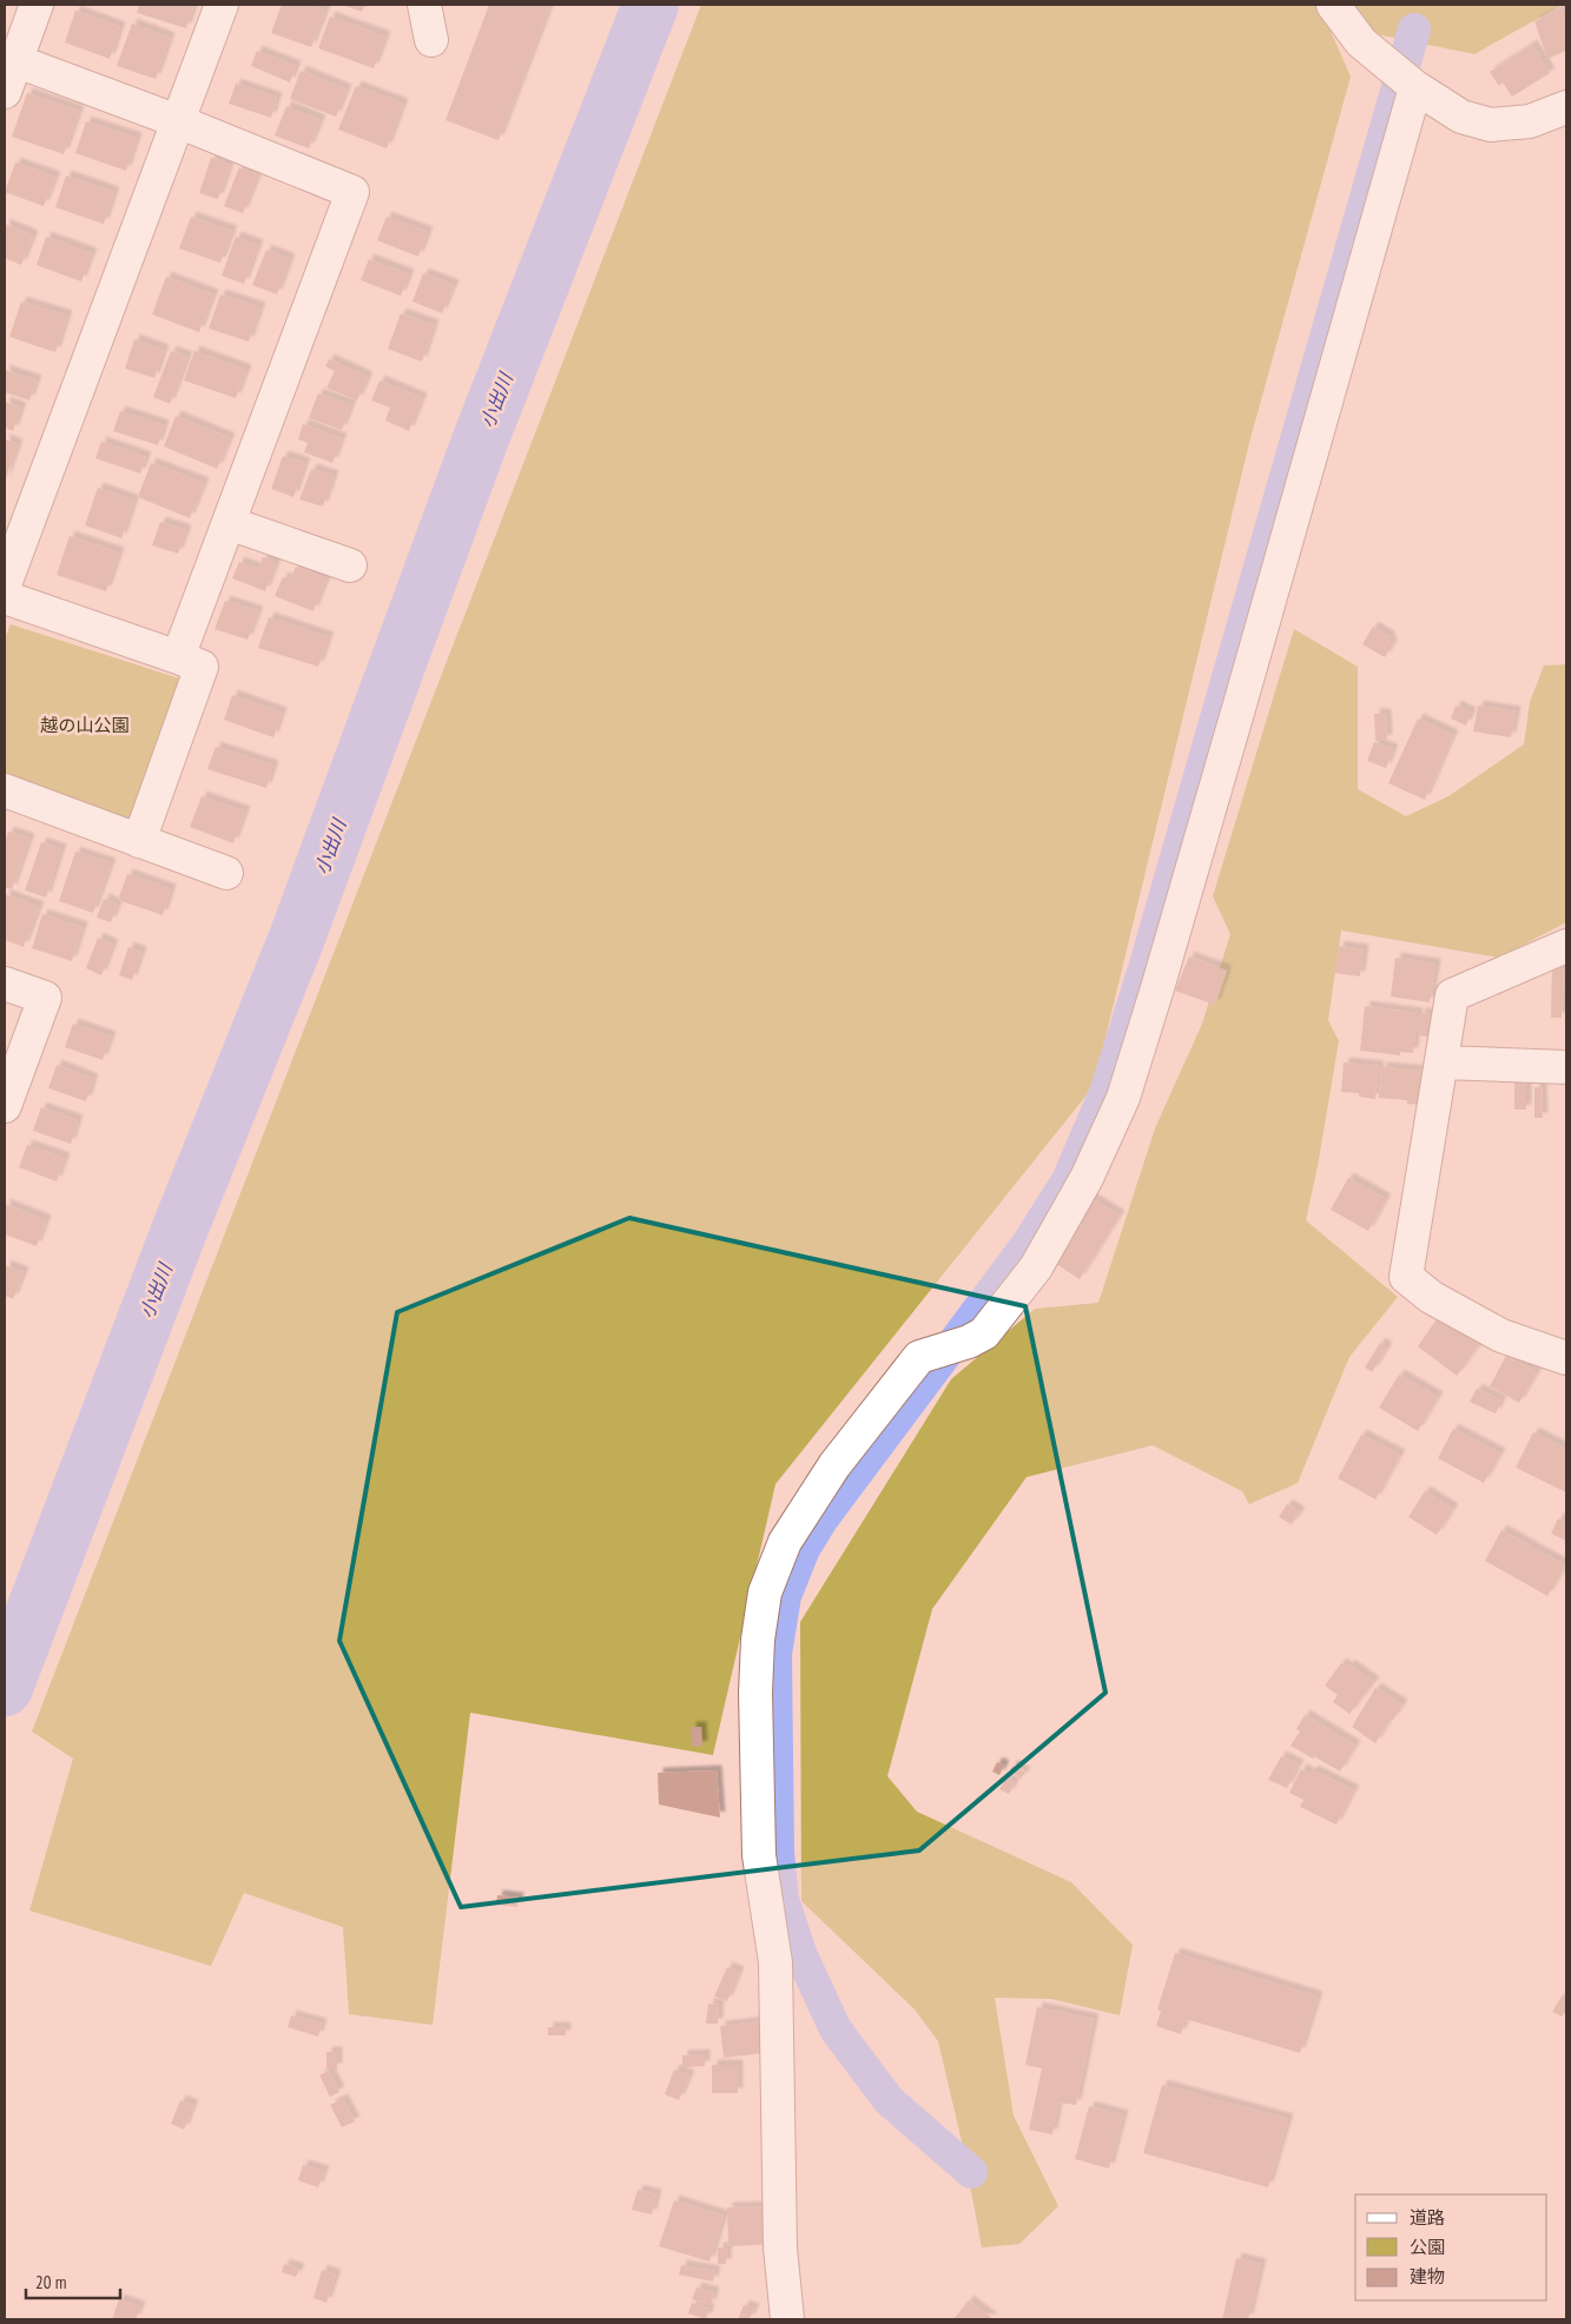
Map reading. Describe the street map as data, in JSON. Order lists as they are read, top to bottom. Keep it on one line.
{"water":["小出川"],"parks":["越の山公園"],"legend":["道路","公園","建物"],"scale_bar":"20 m"}
